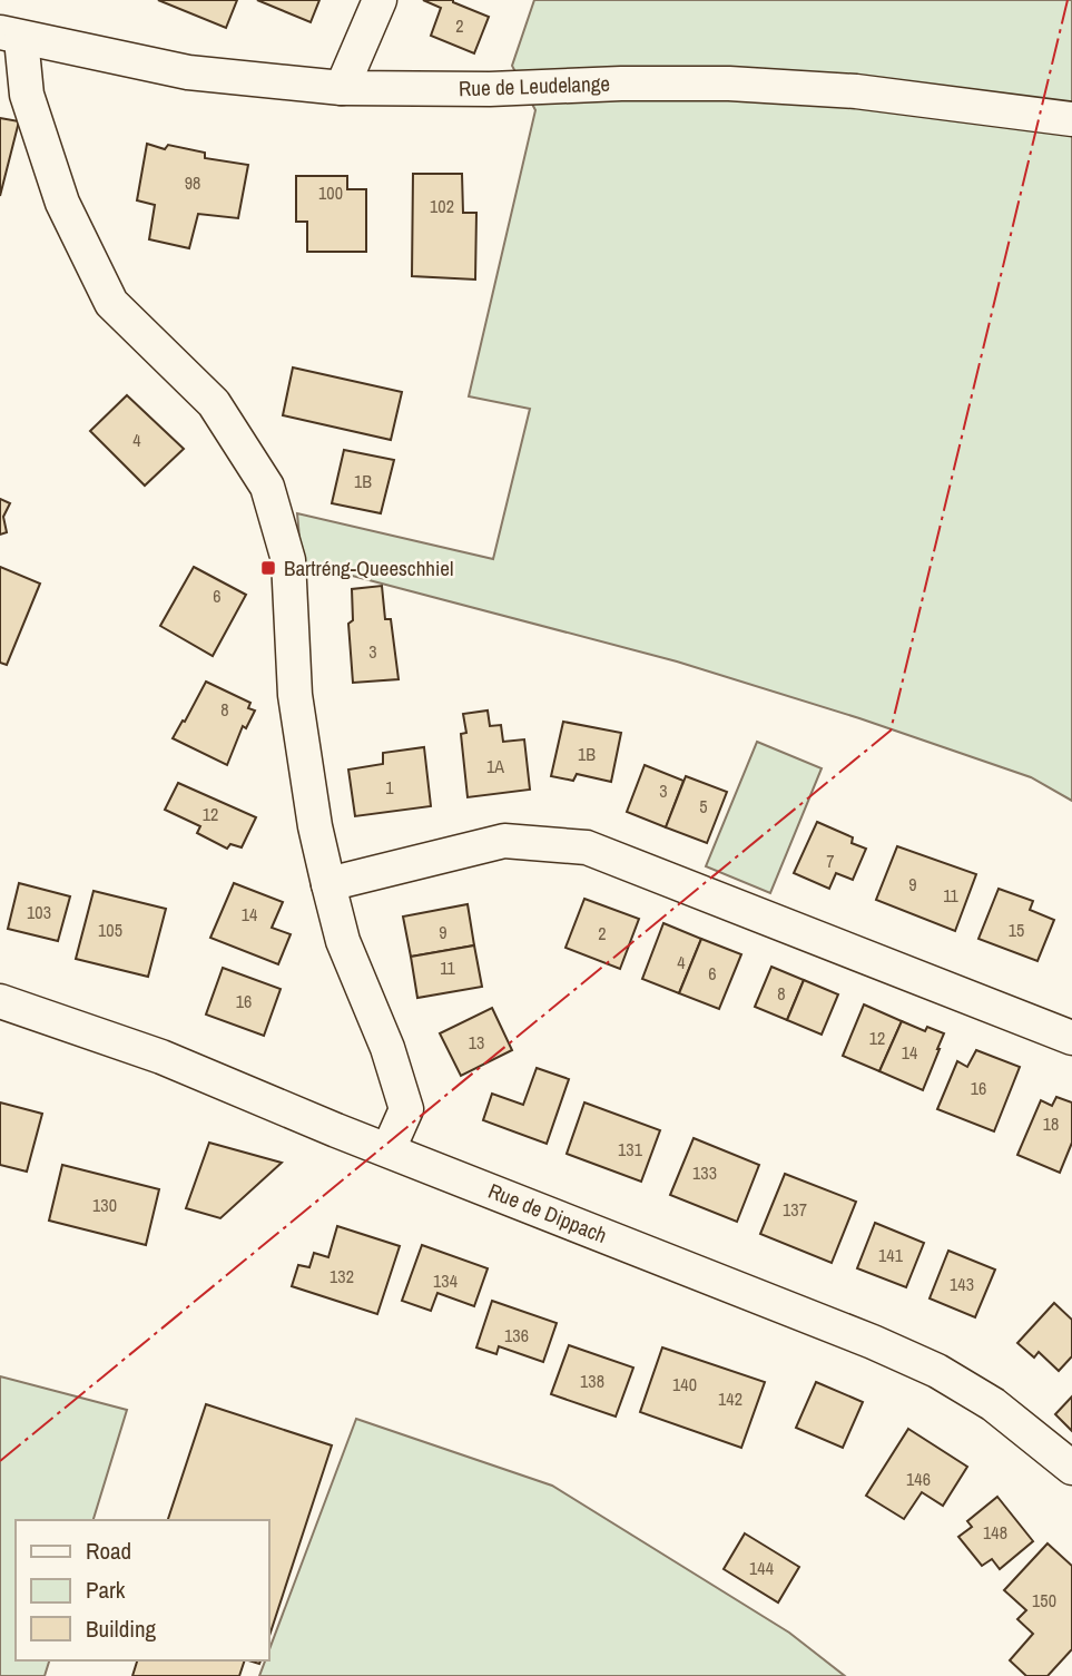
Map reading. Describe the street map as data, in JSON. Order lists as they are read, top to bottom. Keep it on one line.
{"streets":{"street":["Rue de Leudelange","Rue de Dippach"]},"places":{"transit":["Bartréng-Queeschhiel"]},"house_numbers":["2","98","100","102","4","1B","6","3","8","1B","1A","1","3","5","12","7","9","11","103","14","105","15","9","2","4","11","6","8","16","12","13","14","16","18","131","133","130","137","141","132","134","143","136","138","140","142","146","148","144","150"],"legend":["Road","Park","Building"]}
